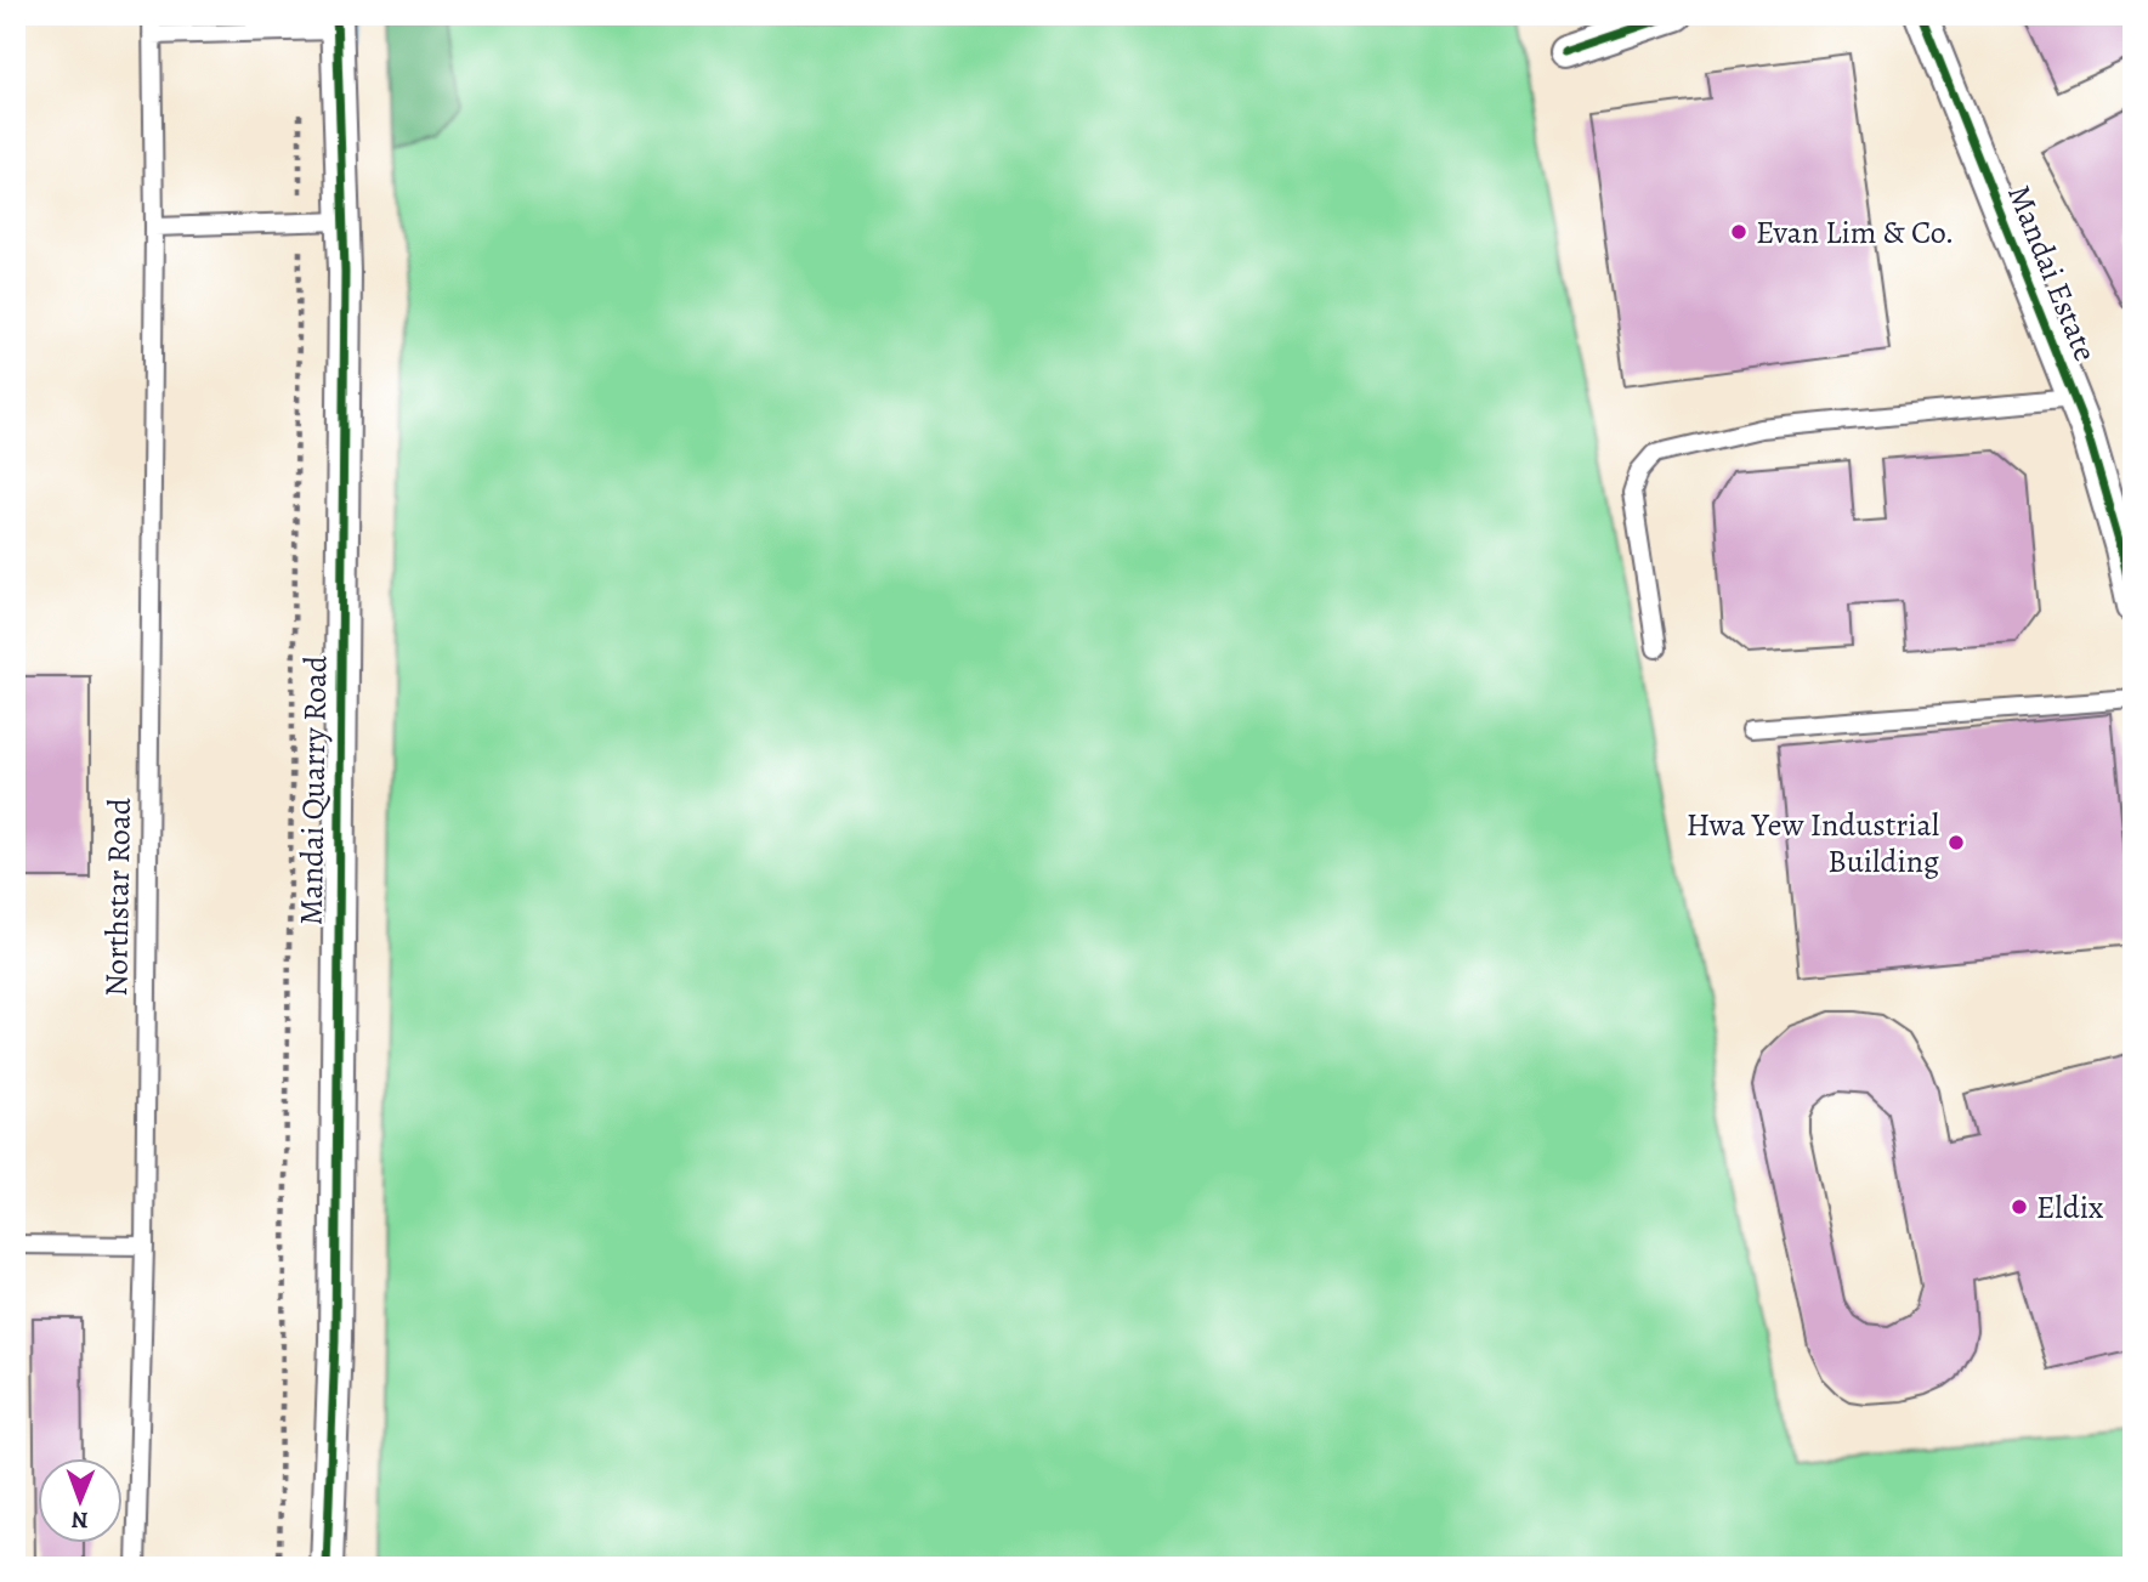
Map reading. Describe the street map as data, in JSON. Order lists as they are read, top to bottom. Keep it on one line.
{"streets":{"street":["Mandai Estate","Mandai Quarry Road"],"lane":["Northstar Road"]},"places":["Evan Lim & Co.","Hwa Yew Industrial Building","Eldix"],"north":"bottom"}
